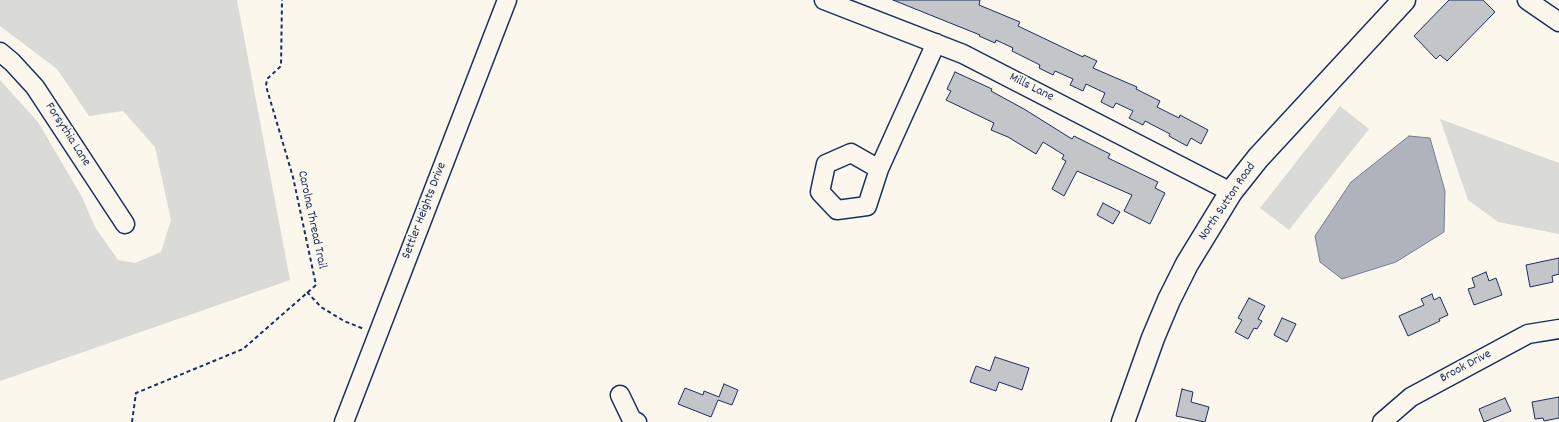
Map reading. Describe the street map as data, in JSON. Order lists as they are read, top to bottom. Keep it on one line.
{"streets":{"main road":["North Sutton Road"],"street":["Mills Lane","Forsythia Lane","Settler Heights Drive","Brook Drive"],"path":["Carolna Thread Trail"]},"crossings":[["Mills Lane","North Sutton Road"]]}
